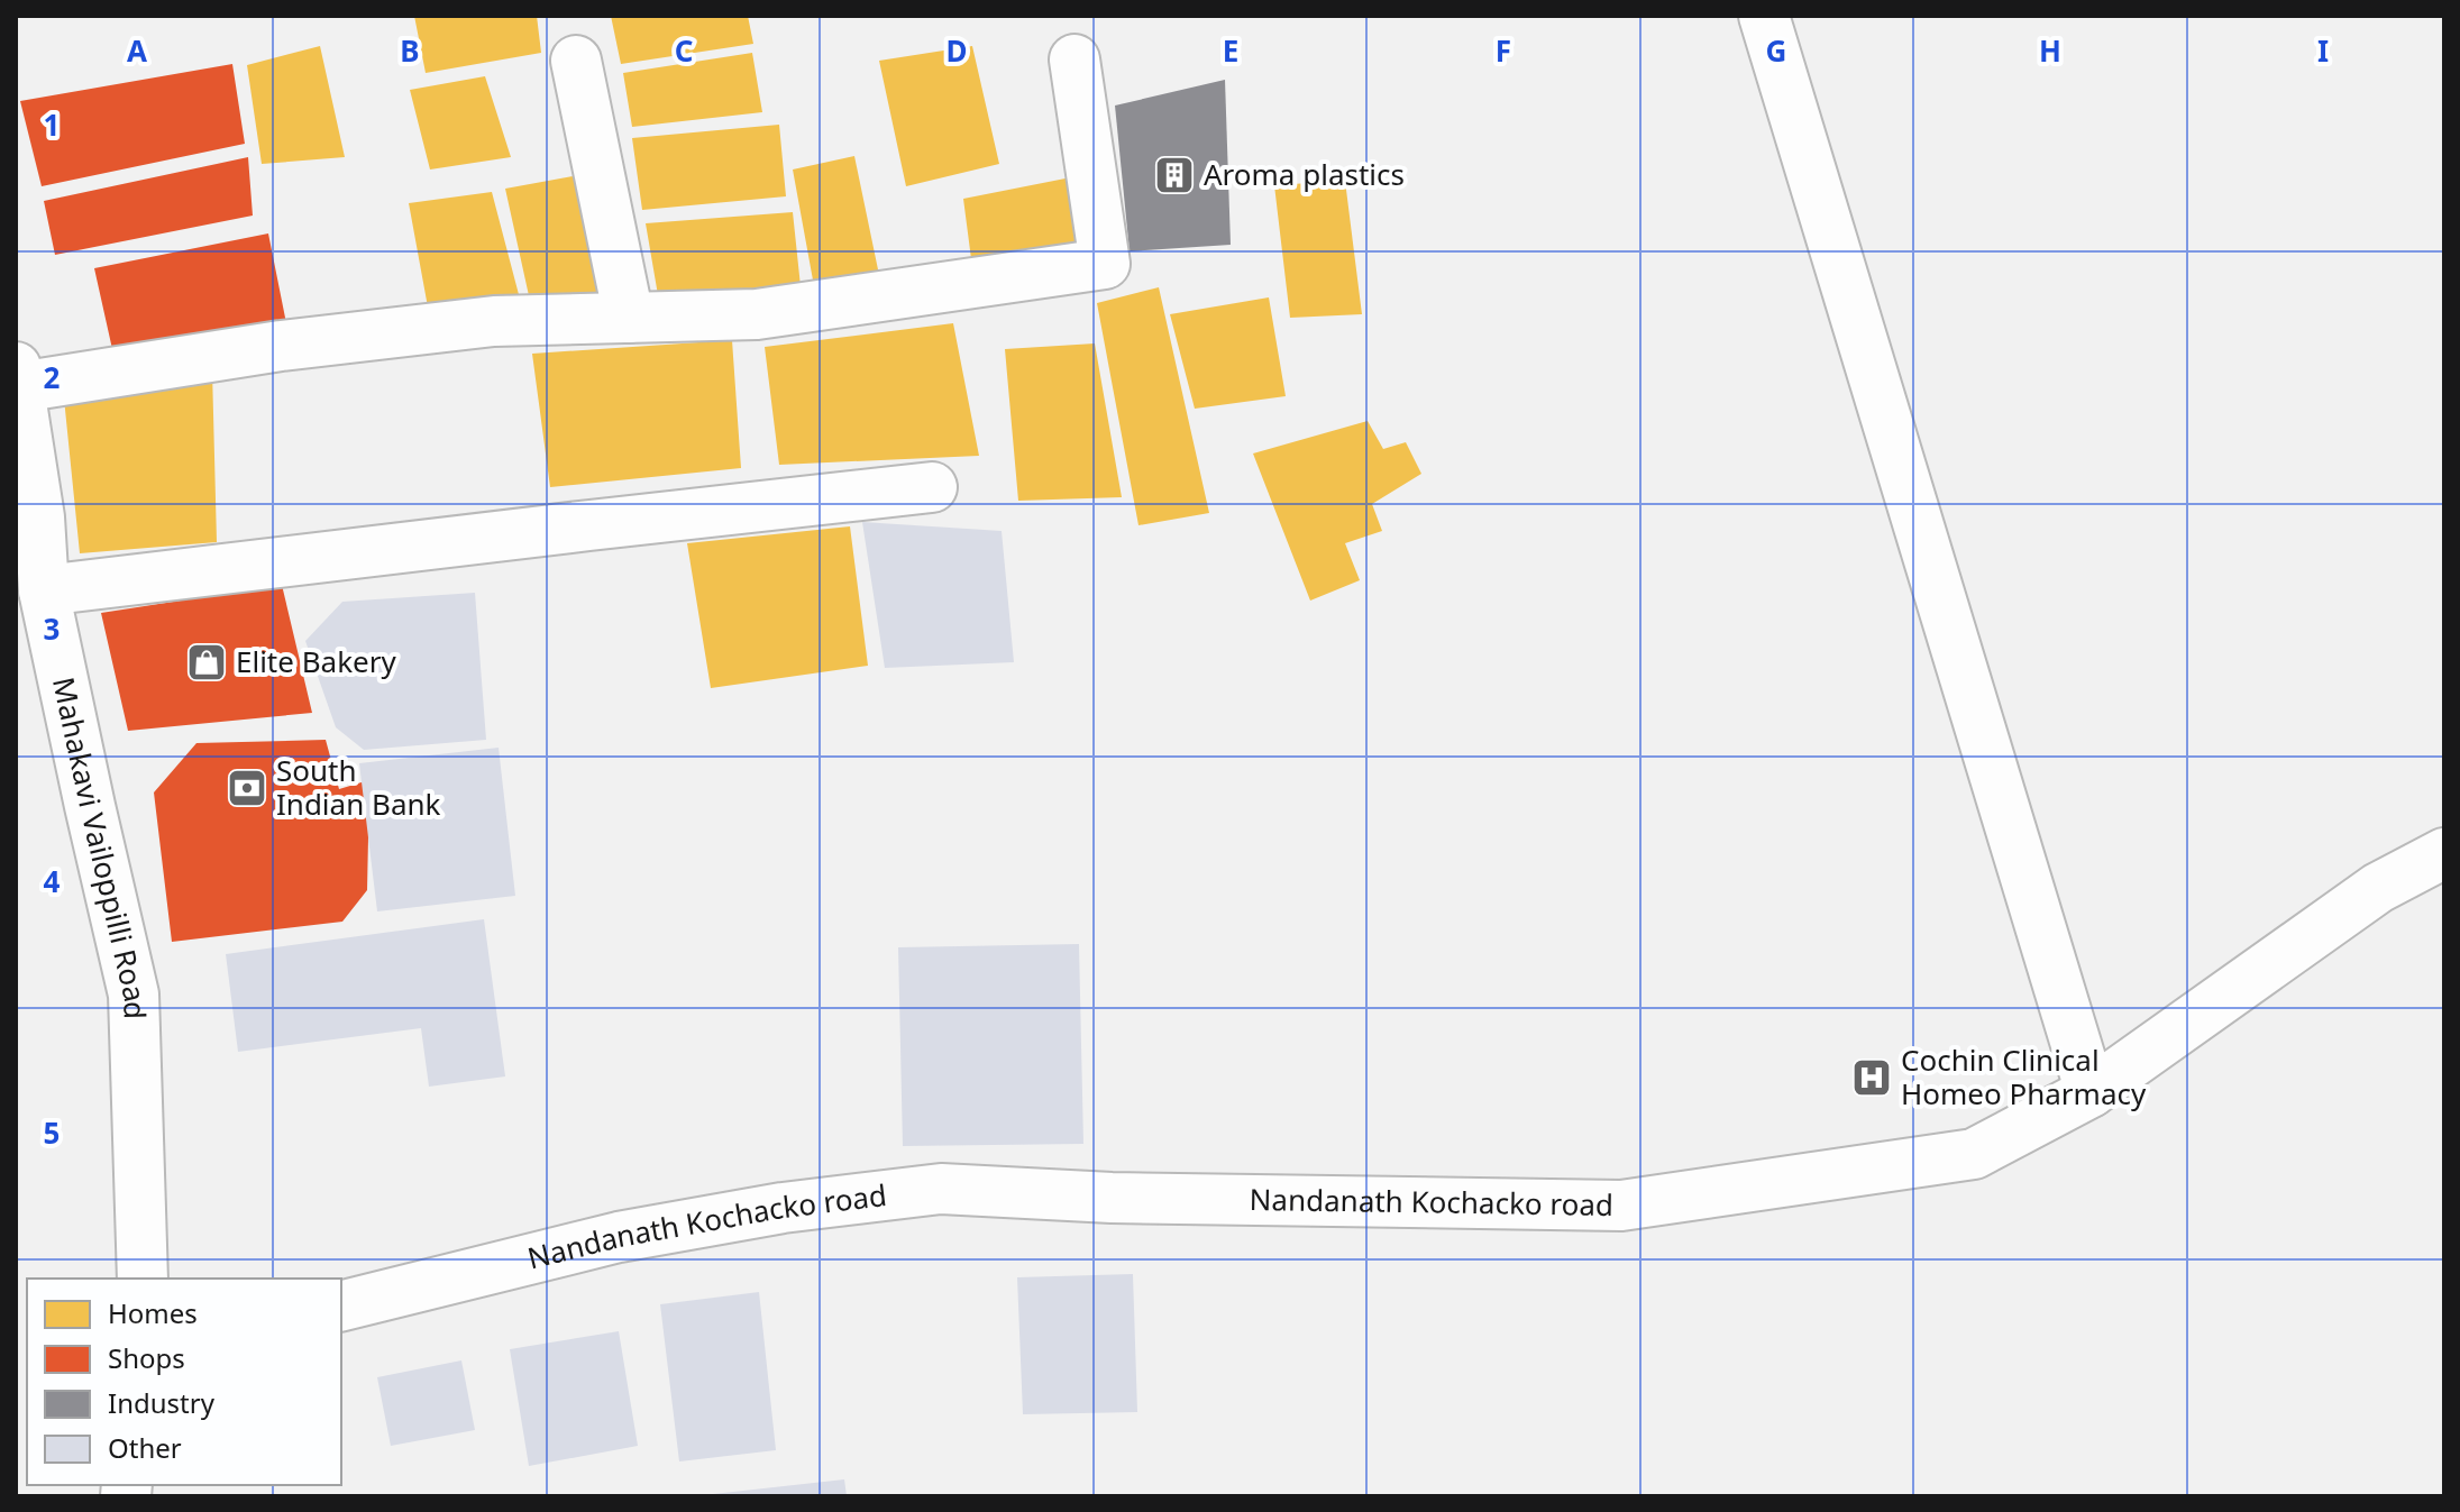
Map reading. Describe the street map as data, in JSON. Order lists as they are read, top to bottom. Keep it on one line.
{"streets":{"street":["Mahakavi Vailoppilli Road","Nandanath Kochacko road"]},"places":{"building":["Aroma plastics"],"shop":["Elite Bakery"],"bank":["South Indian Bank"],"hospital":["Cochin Clinical Homeo Pharmacy"]},"legend":["Homes","Shops","Industry","Other"],"grid":{"columns":["A","B","C","D","E","F","G","H","I"],"rows":["1","2","3","4","5"]}}
